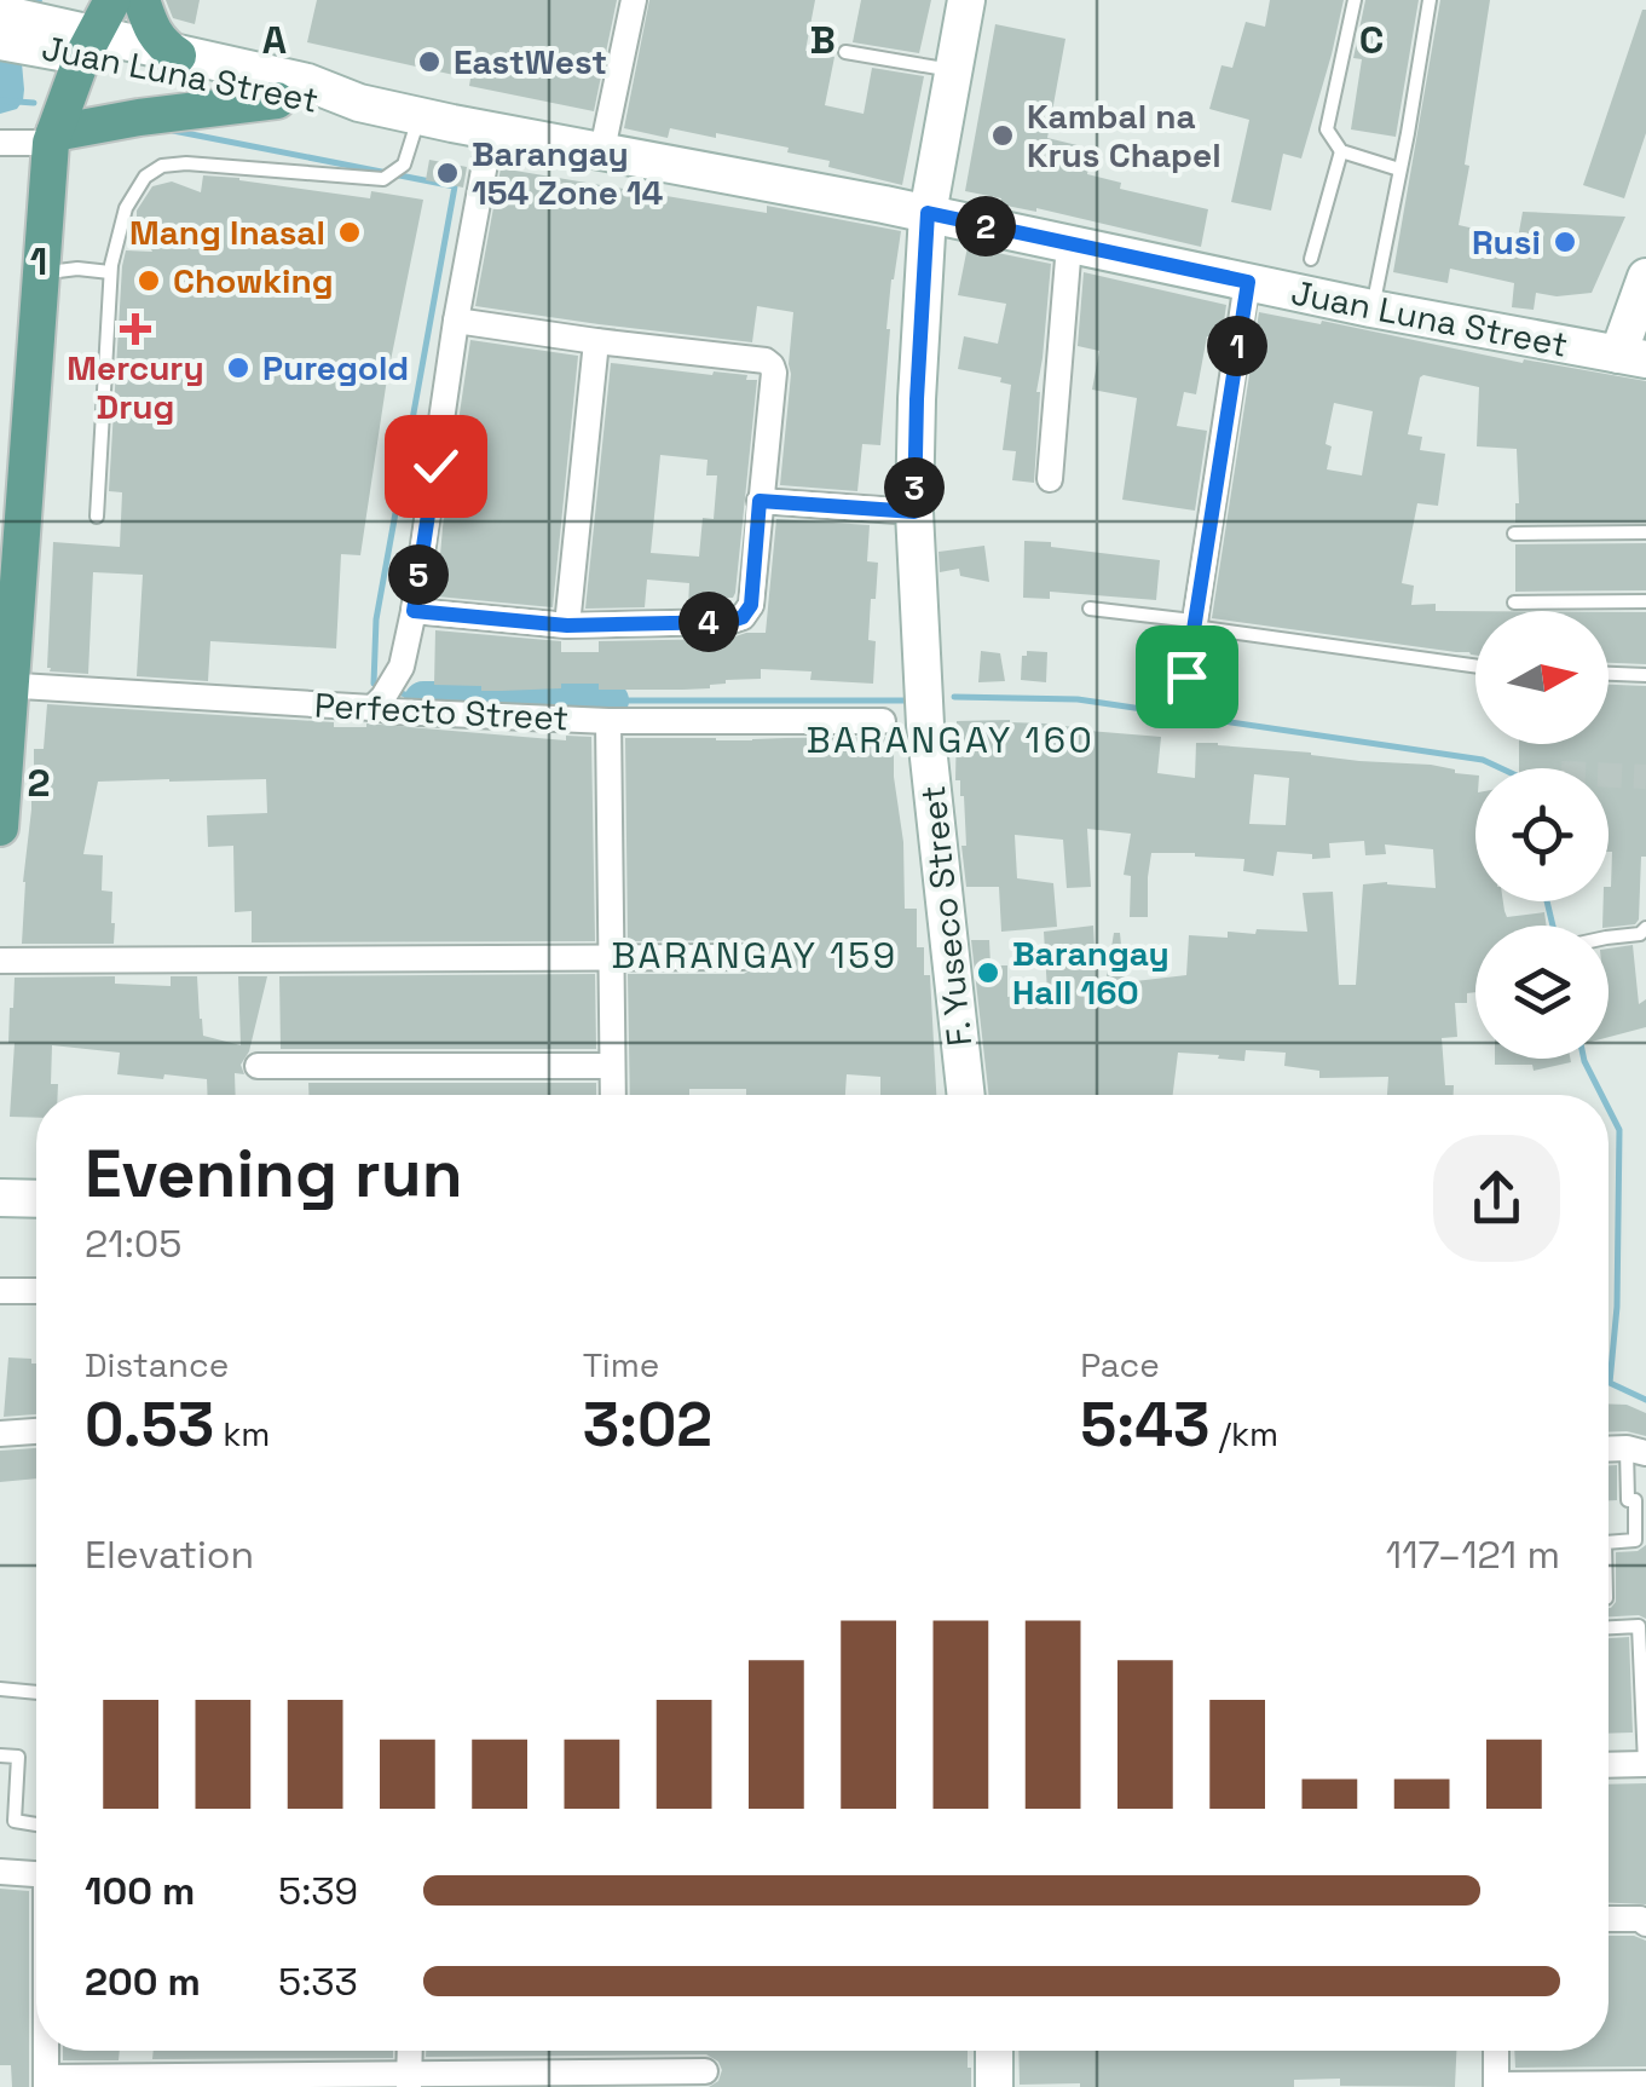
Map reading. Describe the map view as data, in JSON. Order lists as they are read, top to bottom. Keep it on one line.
{"streets":{"main road":["Juan Luna Street","F. Yuseco Street"],"street":["Perfecto Street"]},"crossings":[["Juan Luna Street","F. Yuseco Street"]],"districts":["BARANGAY 160","BARANGAY 159"],"places":{"other":["EastWest","Kambal na Krus Chapel","Barangay 154 Zone 14","Mang Inasal","Rusi","Chowking","Puregold","Barangay Hall 160"],"health":["Mercury Drug"]},"north":"right","page":{"pins":["2","1","3","5","4"],"heading":["Evening run","21:05"],"stats":[["Distance","0.53 km"],["Time","3:02"],["Pace","5:43 /km"]],"chart":["Elevation","117–121 m"],"list":[{"name":"100 m","note":"5:39"},{"name":"200 m","note":"5:33"}]},"grid":{"columns":["A","B","C"],"rows":["1","2"]}}
